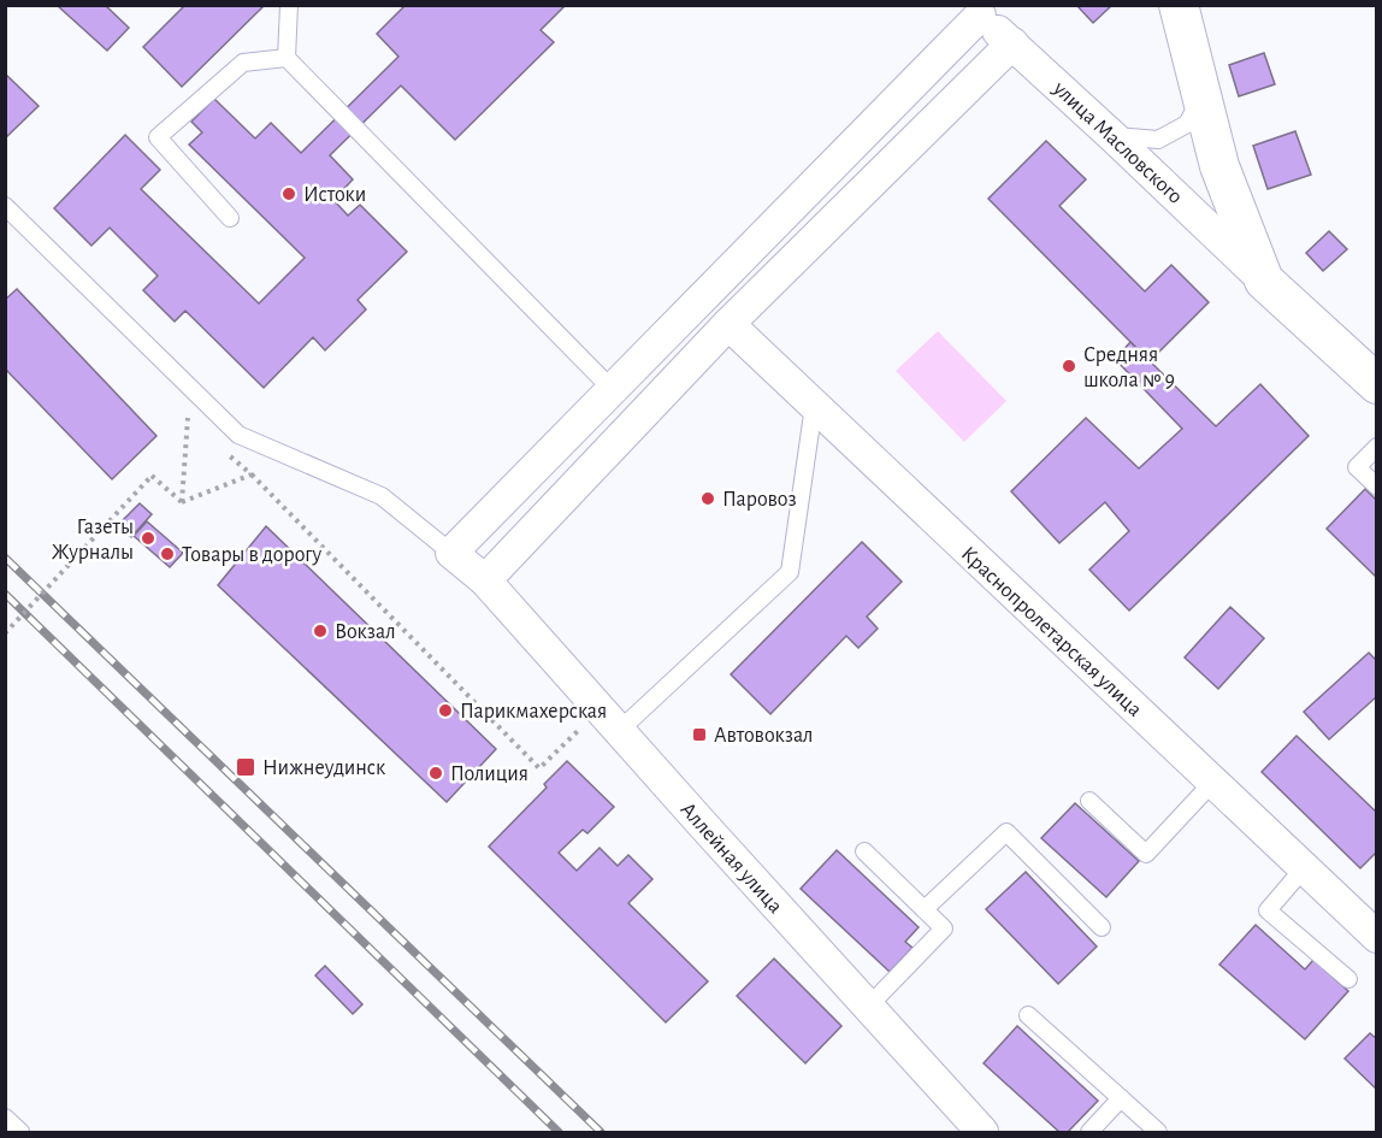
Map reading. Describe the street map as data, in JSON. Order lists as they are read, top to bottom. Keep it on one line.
{"streets":{"street":["улица Масловского","Краснопролетарская улица","Аллейная улица"]},"places":{"other":["Истоки","Средняя школа № 9","Паровоз","Газеты Журналы","Товары в дорогу","Вокзал","Парикмахерская","Полиция"],"transit":["Автовокзал","Нижнеудинск"]}}
